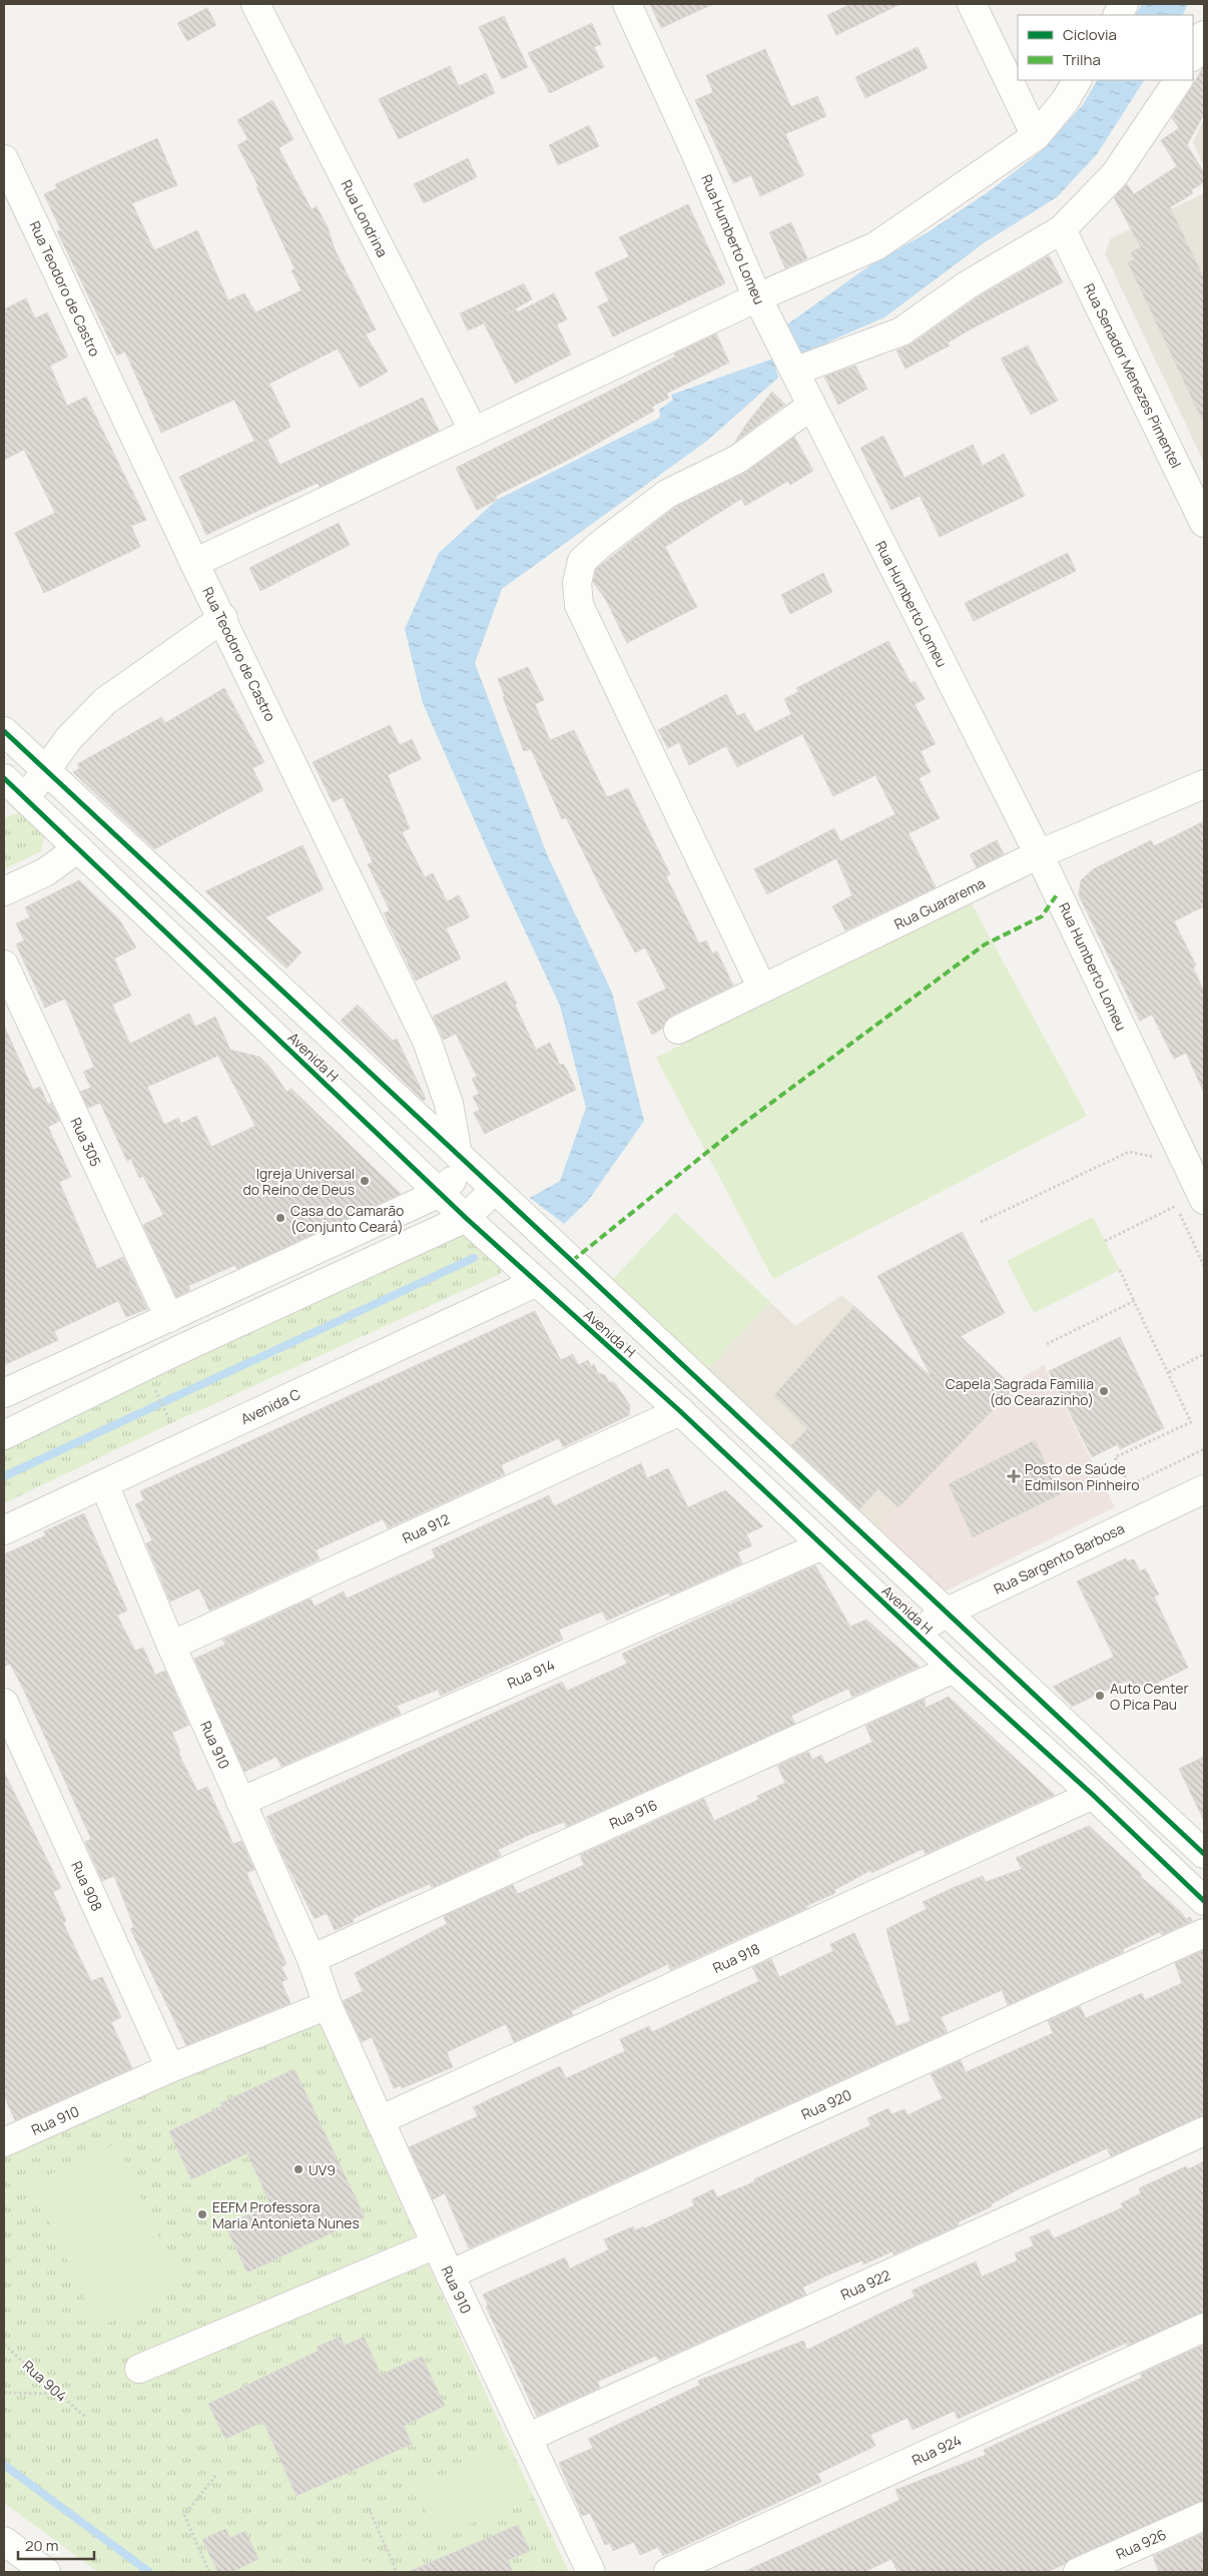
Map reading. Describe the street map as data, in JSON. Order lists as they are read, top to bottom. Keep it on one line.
{"streets":{"street":["Rua Londrina","Rua Humberto Lomeu","Rua Teodoro de Castro","Rua Senador Menezes Pimentel","Rua Guararema","Avenida H","Rua 305","Avenida C","Rua 912","Rua Sargento Barbosa","Rua 914","Rua 910","Rua 916","Rua 908","Rua 918","Rua 920","Rua 922","Rua 924","Rua 926"],"path":["Rua 904"]},"crossings":[["Rua Humberto Lomeu","Rua Guararema"],["Rua Teodoro de Castro","Avenida H"],["Avenida H","Avenida C"],["Avenida H","Rua 912"],["Avenida H","Rua Sargento Barbosa"],["Avenida H","Rua 914"],["Avenida H","Rua 916"],["Avenida H","Rua 918"],["Avenida C","Rua 910"],["Rua 912","Rua 910"],["Rua 914","Rua 910"],["Rua 910","Rua 916"],["Rua 910","Rua 908"],["Rua 910","Rua 918"],["Rua 910","Rua 920"],["Rua 910","Rua 922"]],"places":{"other":["Igreja Universal do Reino de Deus","Casa do Camarão (Conjunto Ceará)","Capela Sagrada Familia (do Cearazinho)","Auto Center O Pica Pau","UV9","EEFM Professora Maria Antonieta Nunes"],"health":["Posto de Saúde Edmilson Pinheiro"]},"legend":["Ciclovia","Trilha"],"scale_bar":"20 m"}
